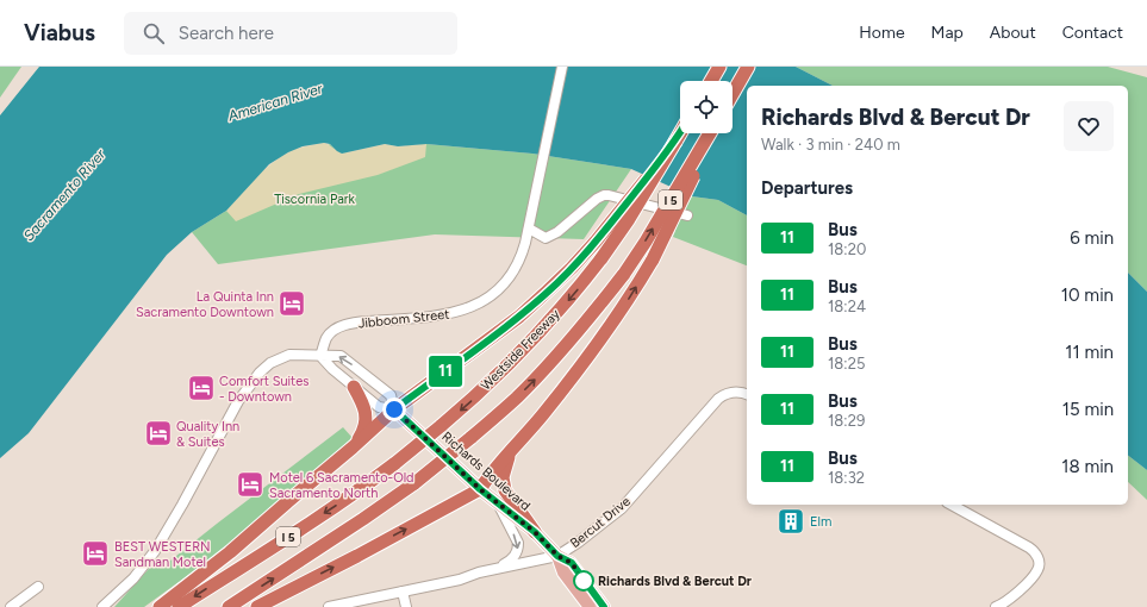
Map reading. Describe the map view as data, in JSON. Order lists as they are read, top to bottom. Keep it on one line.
{"streets":{"highway":["I 5","Westside Freeway"],"main road":["Richards Boulevard"],"street":["Jibboom Street","Bercut Drive"]},"crossings":[["Jibboom Street","Richards Boulevard"],["Richards Boulevard","Bercut Drive"]],"water":["American River","Sacramento River"],"parks":["Tiscornia Park"],"places":{"hotel":["La Quinta Inn Sacramento Downtown","Comfort Suites - Downtown","Quality Inn & Suites","Motel 6 Sacramento-Old Sacramento North","BEST WESTERN Sandman Motel"],"building":["Elm"],"other":["Richards Blvd & Bercut Dr"]},"lines":["bus line 11"],"page":{"header":"Viabus","search":"Search here","nav":["Home","Map","About","Contact"],"on_map":"11","heading":[["Richards Blvd & Bercut Dr","Walk · 3 min · 240 m"],"Departures"],"list":[{"mark":"11","name":"Bus","note":"18:20","value":"6 min"},{"mark":"11","name":"Bus","note":"18:24","value":"10 min"},{"mark":"11","name":"Bus","note":"18:25","value":"11 min"},{"mark":"11","name":"Bus","note":"18:29","value":"15 min"},{"mark":"11","name":"Bus","note":"18:32","value":"18 min"}]}}
